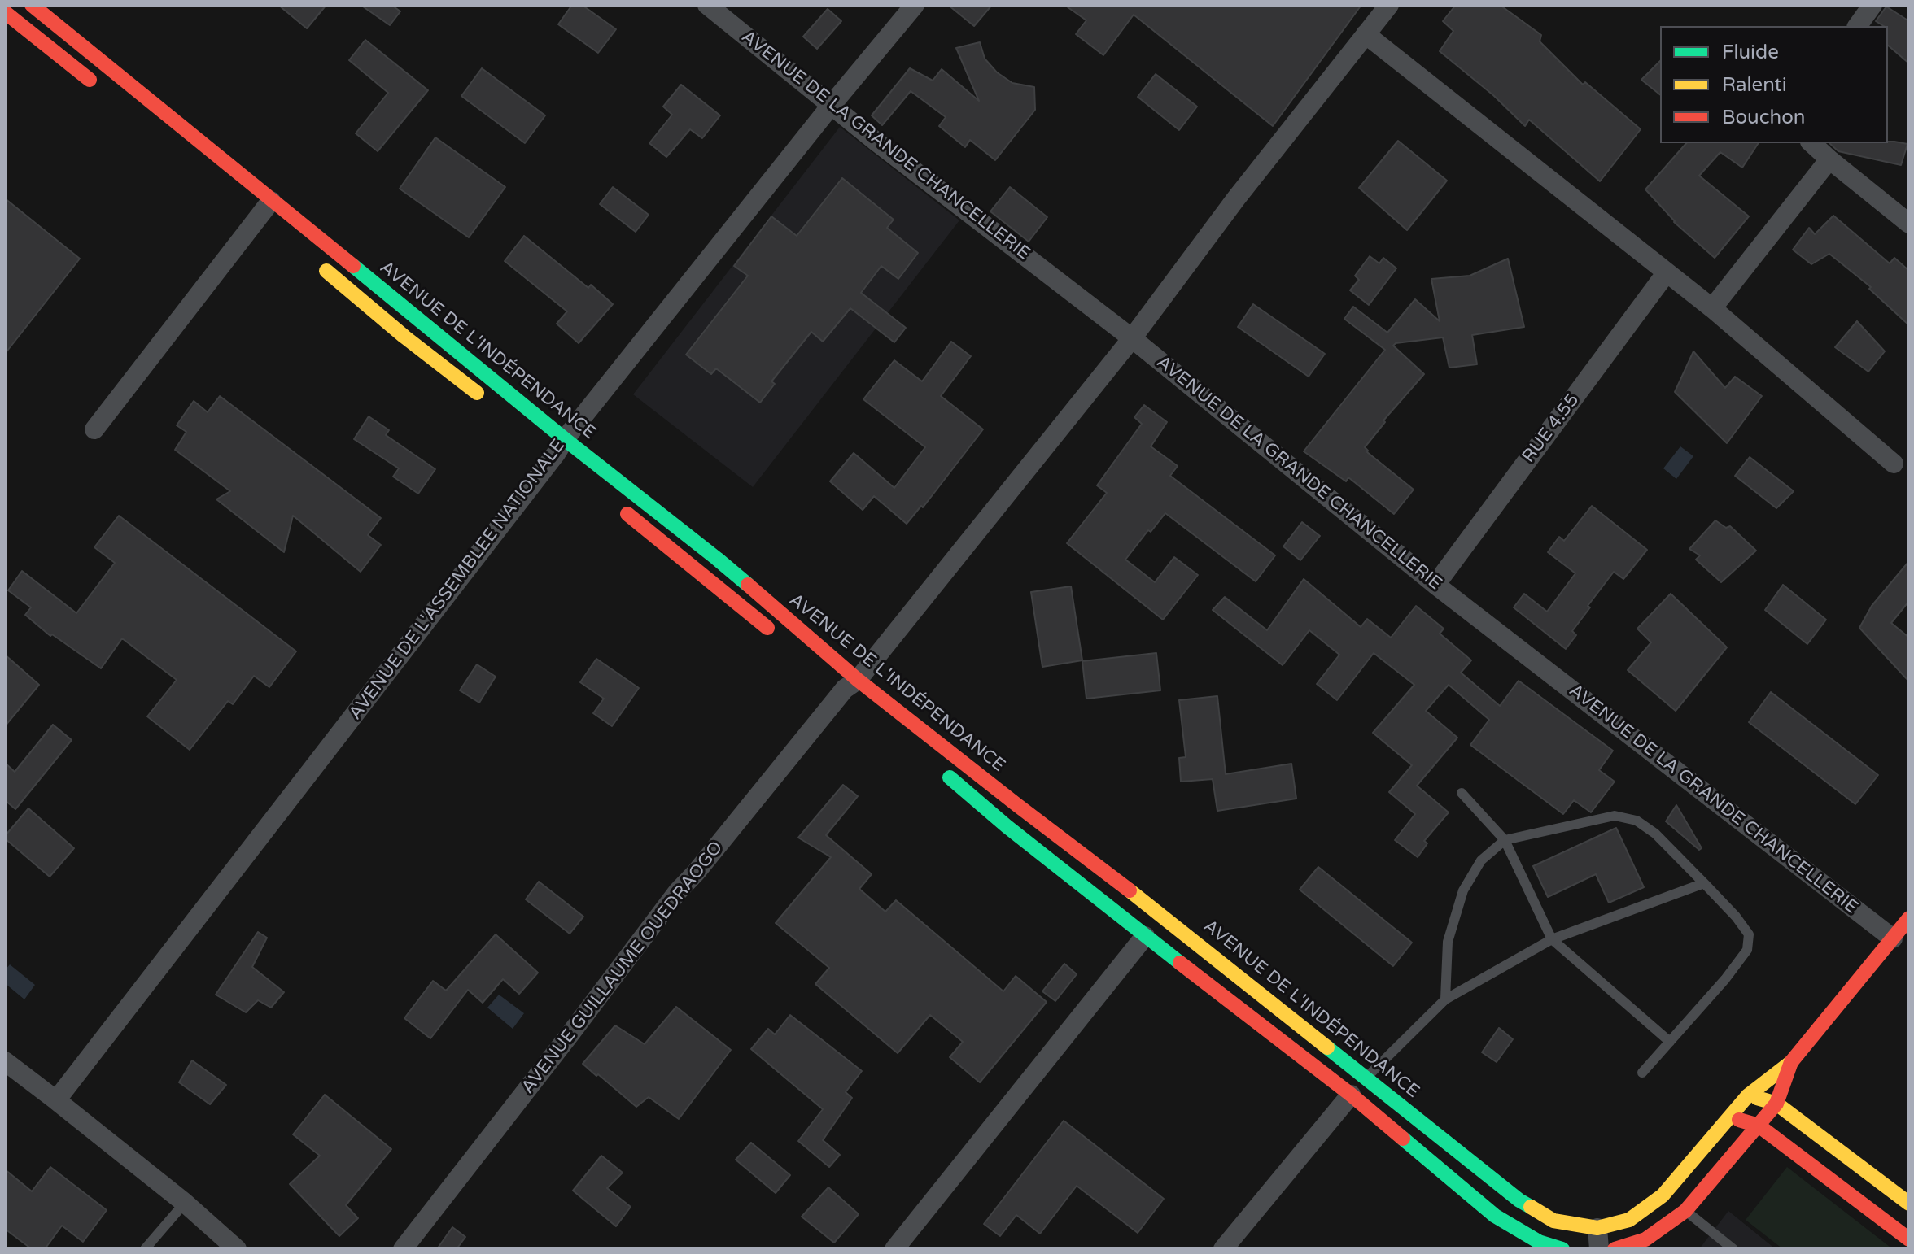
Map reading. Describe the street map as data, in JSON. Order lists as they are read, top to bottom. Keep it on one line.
{"streets":{"main road":["AVENUE DE L'INDÉPENDANCE"],"street":["AVENUE DE LA GRANDE CHANCELLERIE","RUE 4.55","AVENUE DE L'ASSEMBLEE NATIONALE","AVENUE GUILLAUME OUEDRAOGO"]},"crossings":[["AVENUE DE LA GRANDE CHANCELLERIE","RUE 4.55"],["AVENUE DE LA GRANDE CHANCELLERIE","AVENUE DE L'ASSEMBLEE NATIONALE"],["AVENUE DE LA GRANDE CHANCELLERIE","AVENUE GUILLAUME OUEDRAOGO"],["AVENUE DE L'INDÉPENDANCE","AVENUE DE L'ASSEMBLEE NATIONALE"],["AVENUE DE L'INDÉPENDANCE","AVENUE GUILLAUME OUEDRAOGO"]],"legend":["Fluide","Ralenti","Bouchon"]}
